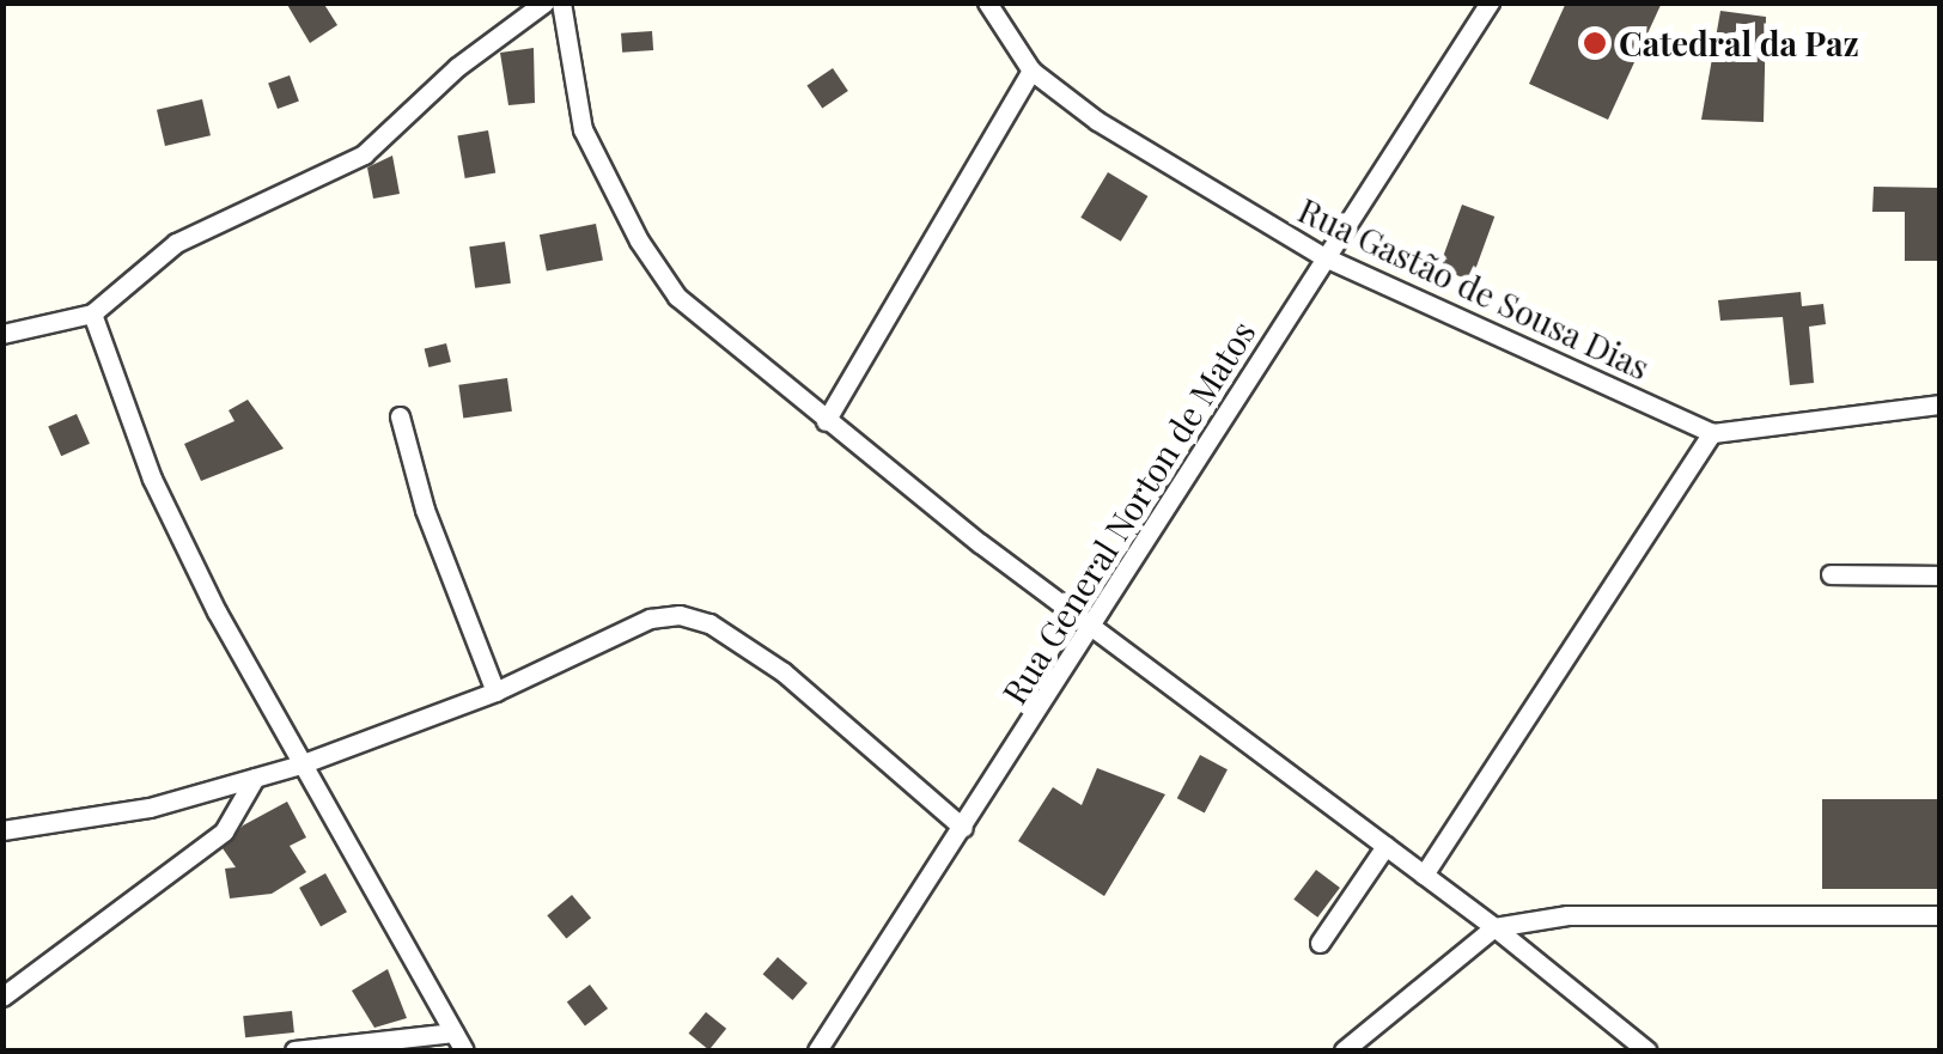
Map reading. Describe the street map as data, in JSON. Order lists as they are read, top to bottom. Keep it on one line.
{"streets":{"street":["Rua Gastão de Sousa Dias","Rua General Norton de Matos"]},"crossings":[["Rua Gastão de Sousa Dias","Rua General Norton de Matos"]],"places":["Catedral da Paz"]}
